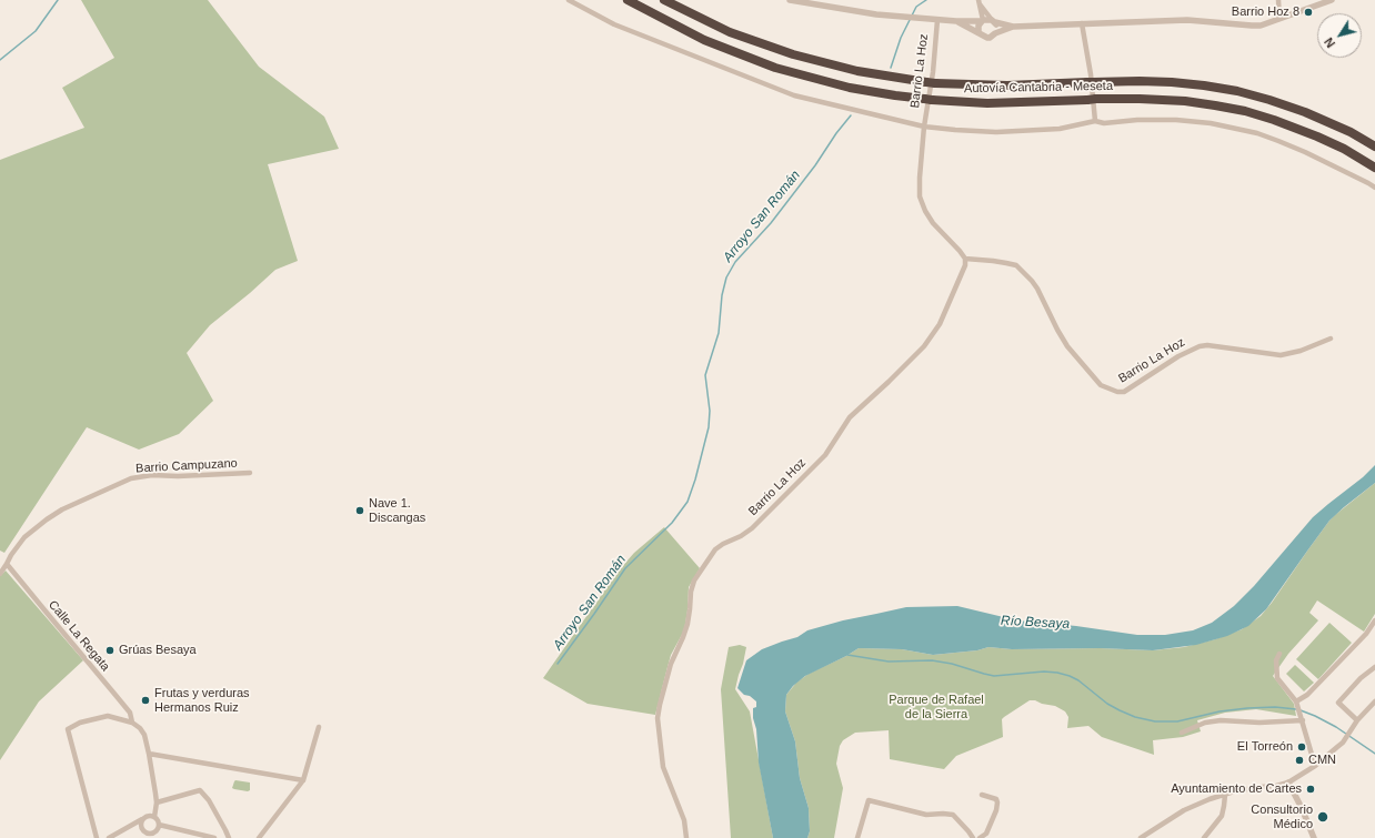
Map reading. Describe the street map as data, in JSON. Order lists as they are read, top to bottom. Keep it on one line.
{"streets":{"highway":["Autovía Cantabria - Meseta"],"street":["Barrio La Hoz","Barrio Campuzano","Calle La Regata"]},"crossings":[["Barrio Campuzano","Calle La Regata"]],"water":["Arroyo San Román","Río Besaya"],"parks":["Parque de Rafael de la Sierra"],"places":["Barrio Hoz 8","Nave 1. Discangas","Grúas Besaya","Frutas y verduras Hermanos Ruiz","El Torreón","CMN","Ayuntamiento de Cartes","Consultorio Médico"],"north":"bottom left"}
